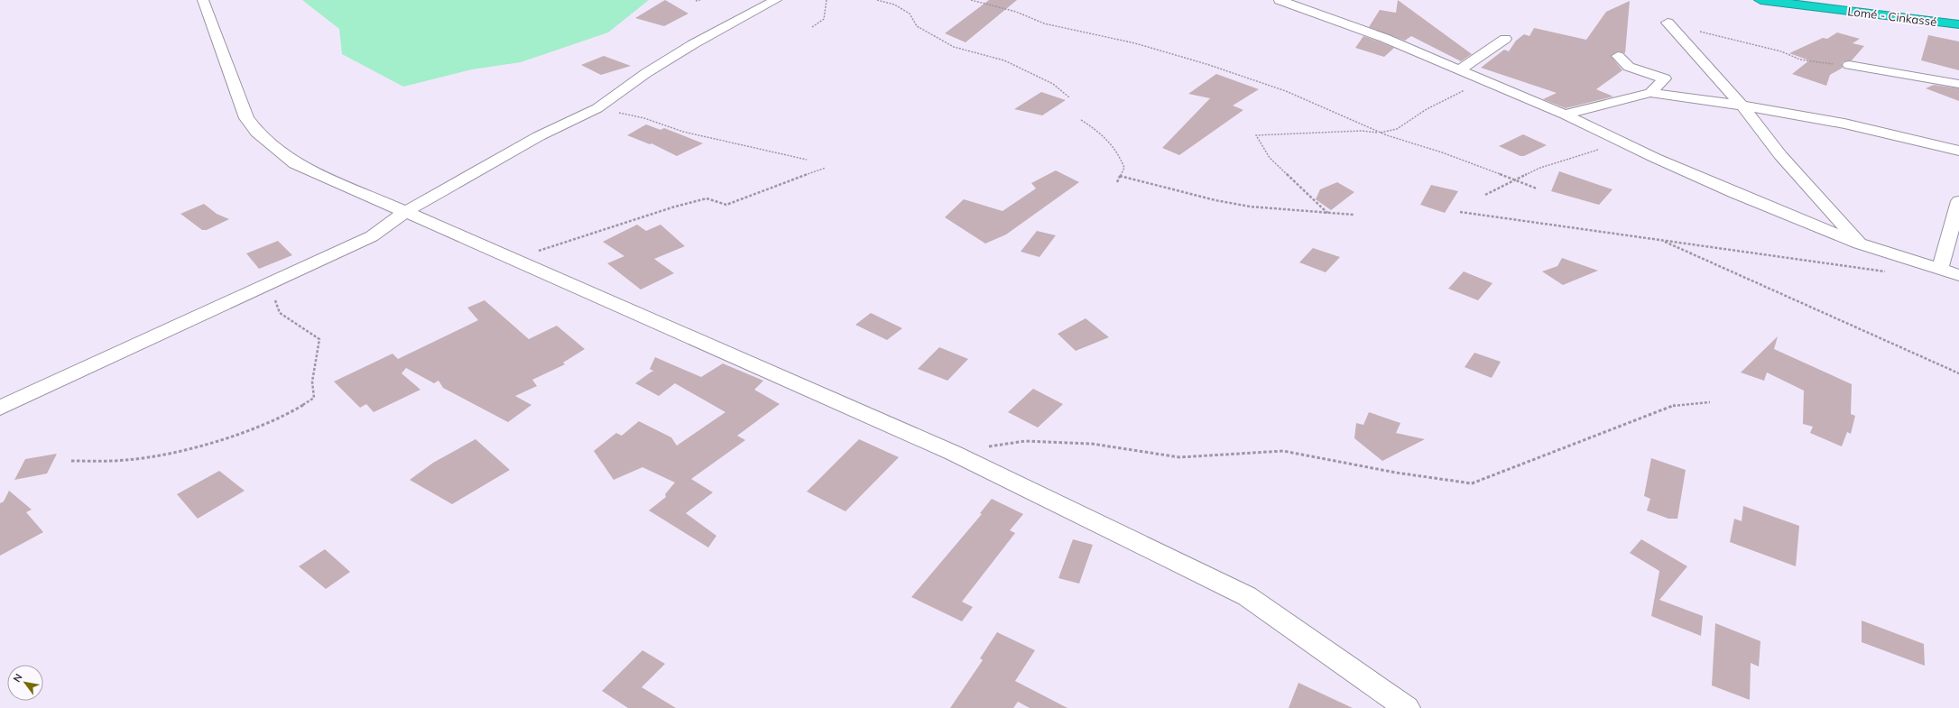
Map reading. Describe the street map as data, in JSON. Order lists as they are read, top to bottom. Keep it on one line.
{"streets":{"highway":["Lomé - Cinkassé"]},"north":"top left"}
